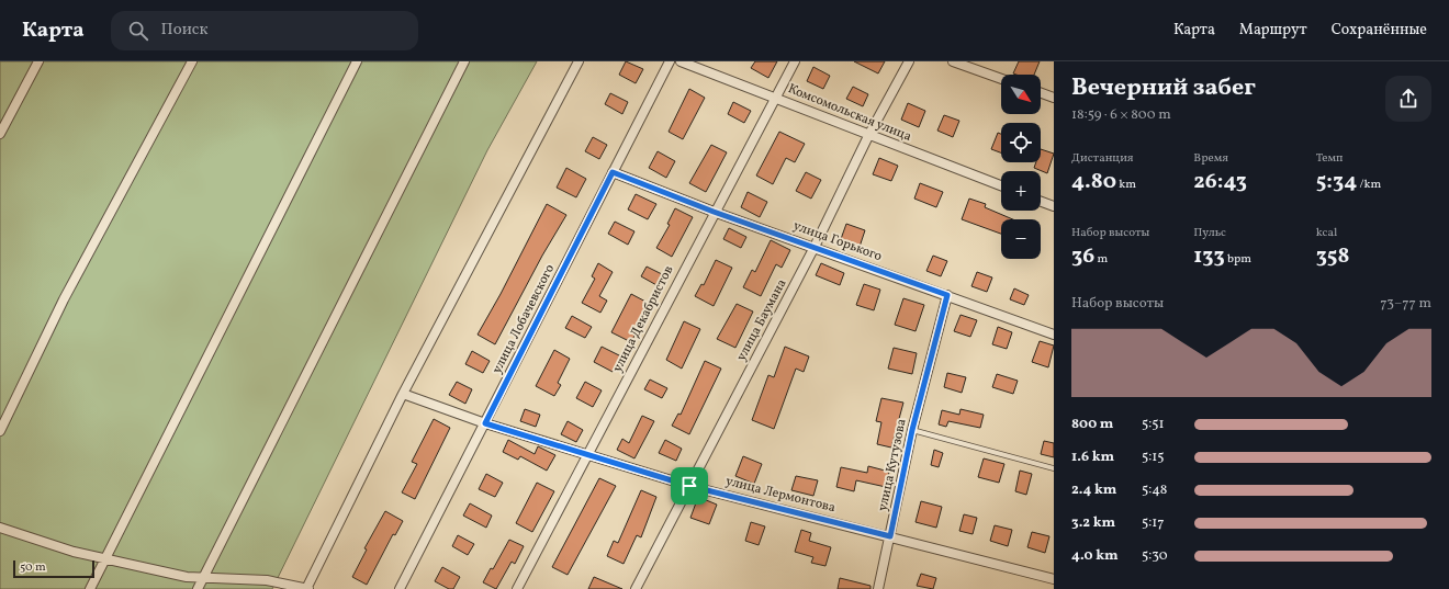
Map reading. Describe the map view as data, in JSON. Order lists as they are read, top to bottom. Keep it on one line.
{"streets":{"street":["Комсомольская улица","улица Горького","улица Лобачевского","улица Декабристов","улица Баумана","улица Кутузова","улица Лермонтова"]},"crossings":[["Комсомольская улица","улица Декабристов"],["Комсомольская улица","улица Баумана"],["улица Горького","улица Лобачевского"],["улица Горького","улица Декабристов"],["улица Горького","улица Баумана"],["улица Горького","улица Кутузова"],["улица Лобачевского","улица Лермонтова"],["улица Декабристов","улица Лермонтова"],["улица Баумана","улица Лермонтова"],["улица Кутузова","улица Лермонтова"]],"scale_bar":"50 m","north":"bottom right","page":{"header":"Карта","search":"Поиск","nav":["Карта","Маршрут","Сохранённые"],"heading":["Вечерний забег","18:59 · 6 × 800 m"],"map_buttons":["+","−"],"stats":[["Дистанция","4.80 km"],["Время","26:43"],["Темп","5:34 /km"],["Набор высоты","36 m"],["Пульс","133 bpm"],["kcal","358"]],"chart":["Набор высоты","73–77 m"],"list":[{"name":"800 m","note":"5:51"},{"name":"1.6 km","note":"5:15"},{"name":"2.4 km","note":"5:48"},{"name":"3.2 km","note":"5:17"},{"name":"4.0 km","note":"5:30"}],"scale":"50 m"}}
